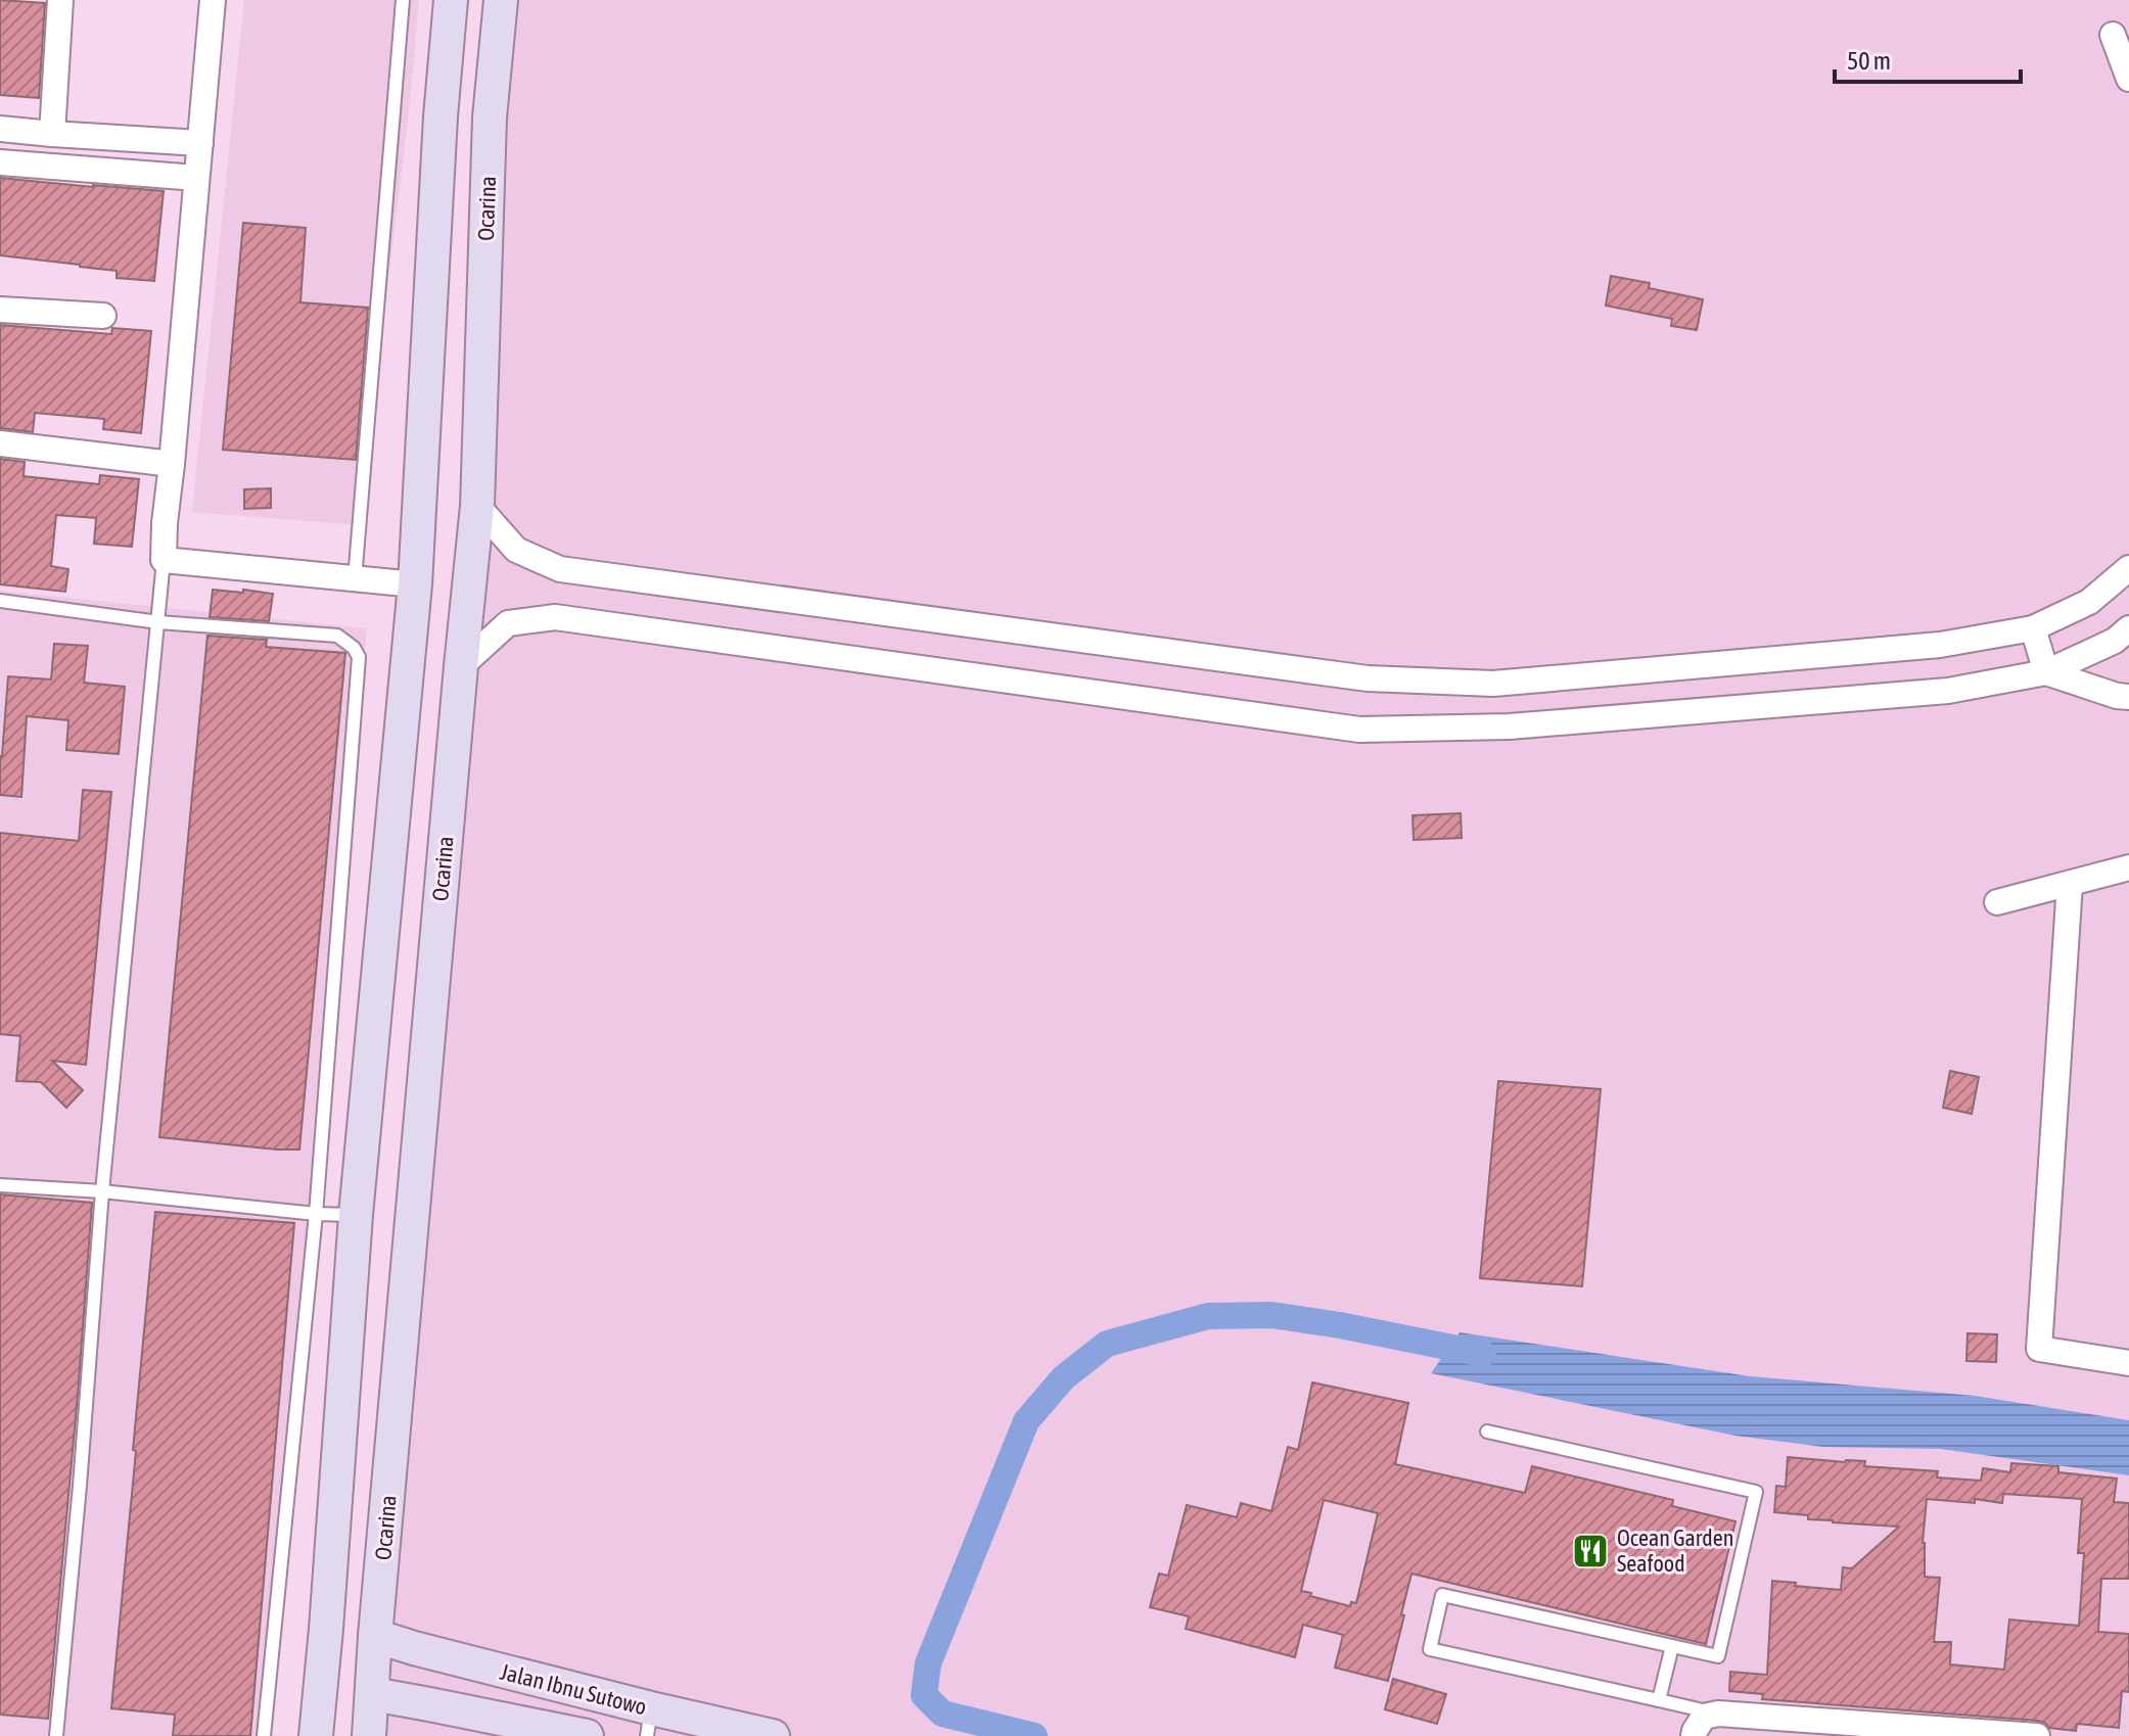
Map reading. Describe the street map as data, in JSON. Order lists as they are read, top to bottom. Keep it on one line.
{"streets":{"main road":["Ocarina","Jalan Ibnu Sutowo"]},"crossings":[["Ocarina","Jalan Ibnu Sutowo"]],"places":{"restaurant":["Ocean Garden Seafood"]},"scale_bar":"50 m"}
